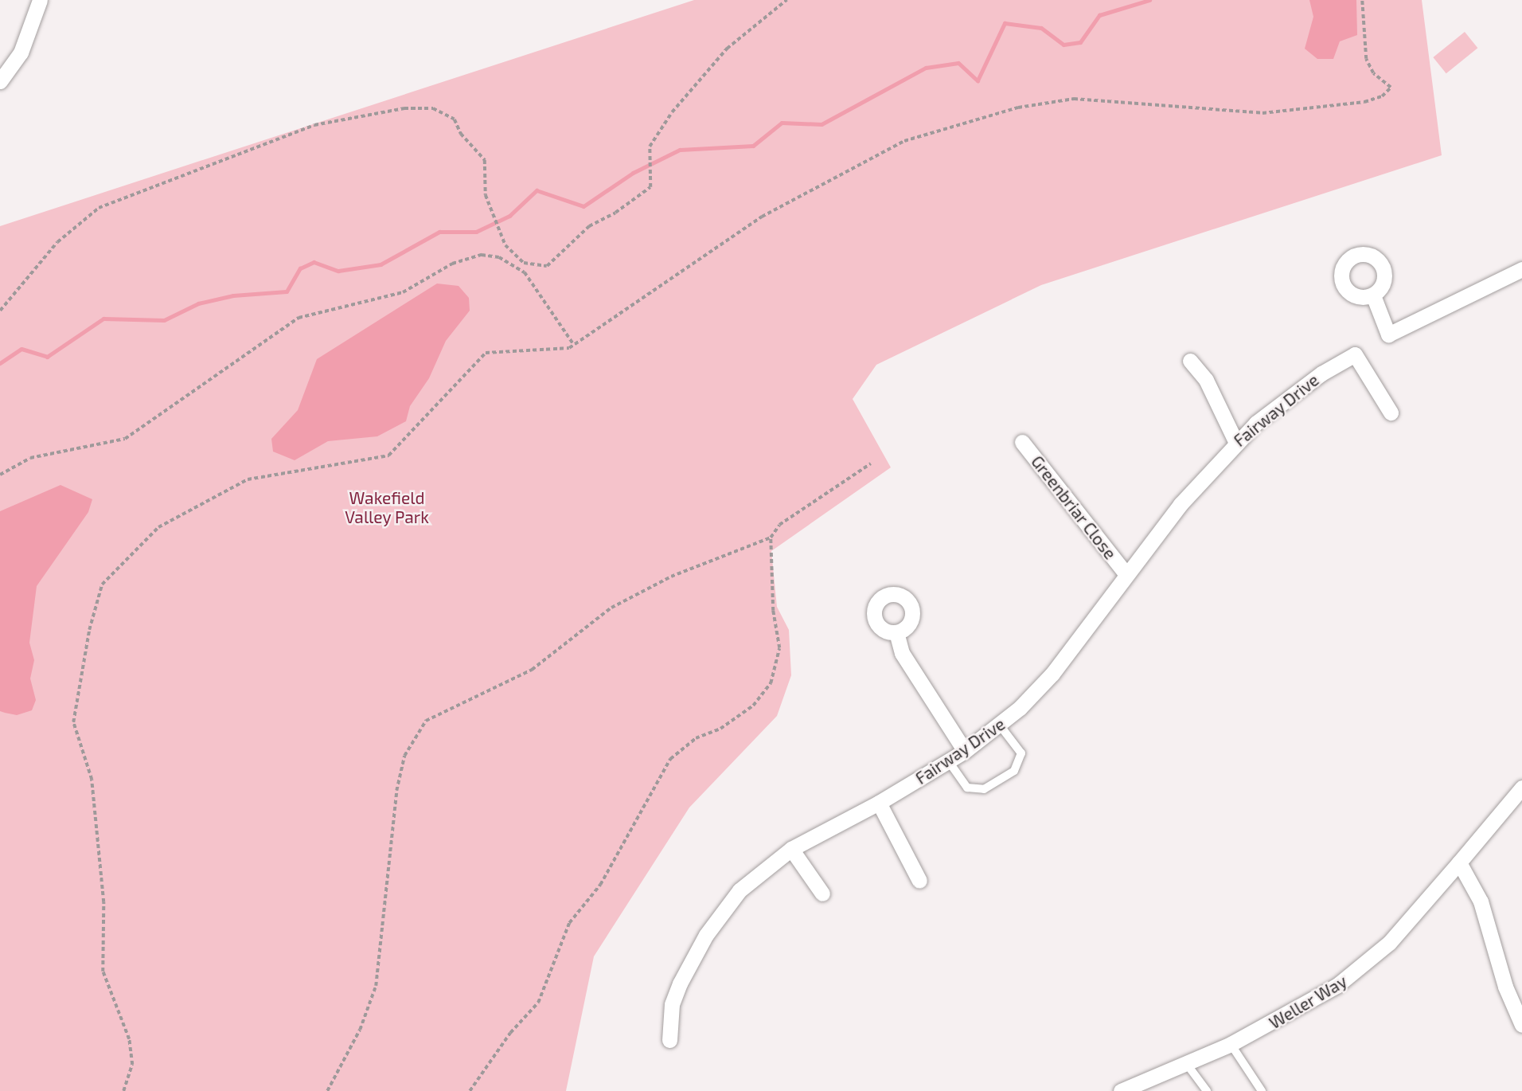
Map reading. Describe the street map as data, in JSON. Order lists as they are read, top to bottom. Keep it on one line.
{"streets":{"street":["Fairway Drive","Greenbriar Close","Weller Way"]},"crossings":[["Fairway Drive","Greenbriar Close"]],"parks":["Wakefield Valley Park"]}
